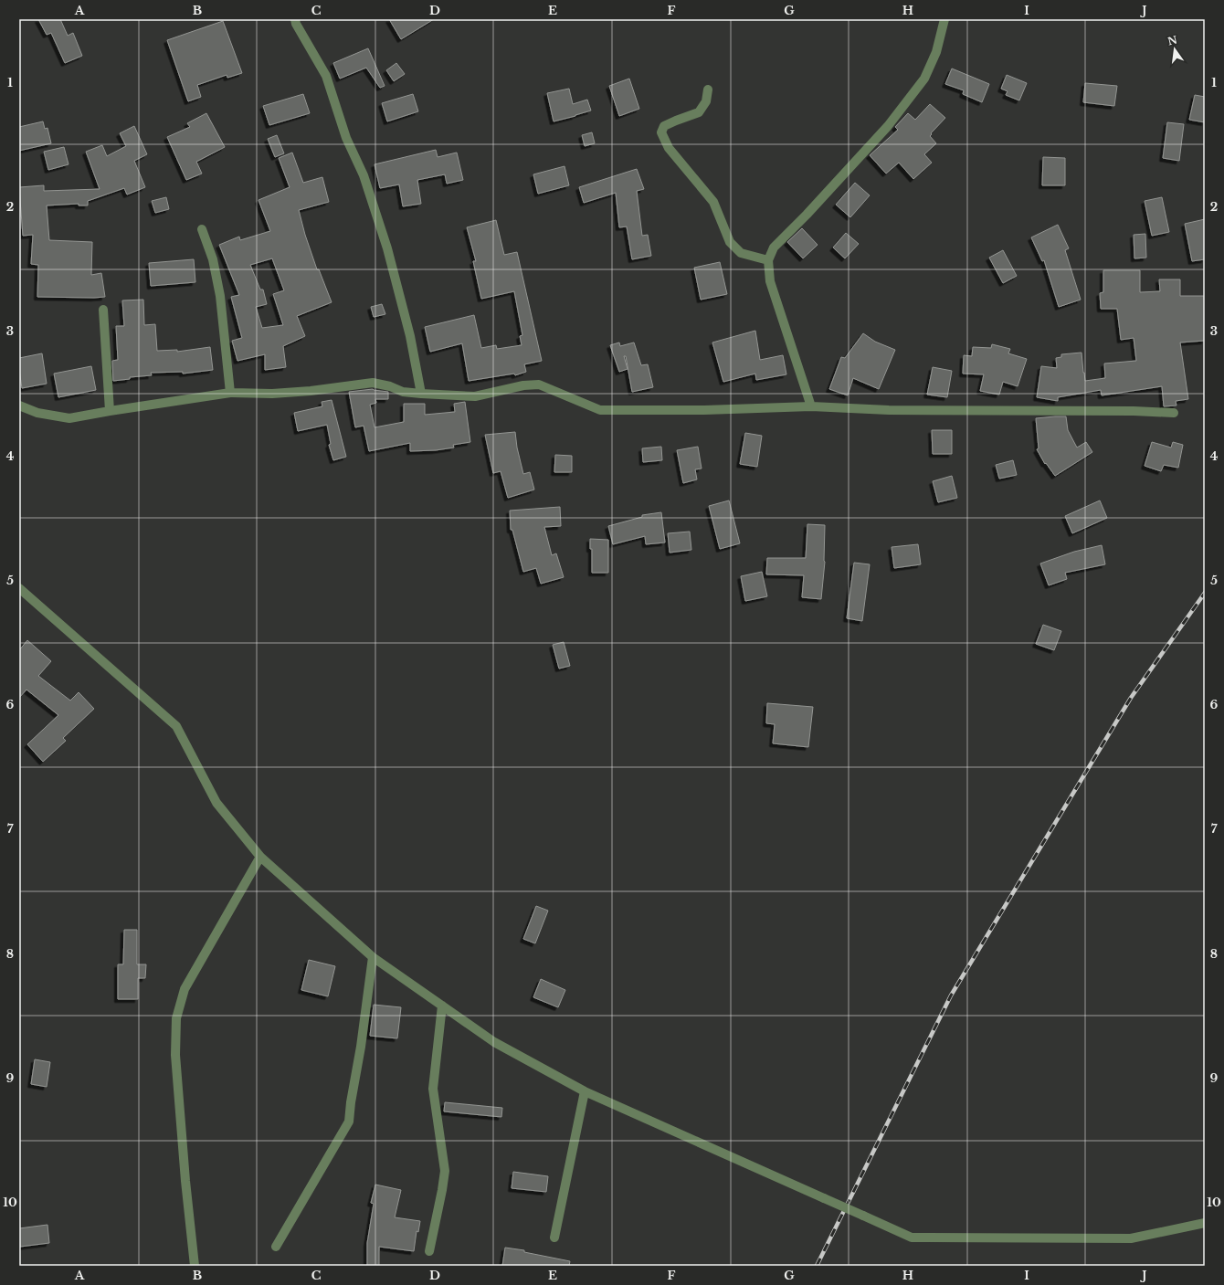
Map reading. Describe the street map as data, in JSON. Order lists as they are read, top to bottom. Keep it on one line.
{"north":"top","grid":{"columns":["A","B","C","D","E","F","G","H","I","J"],"rows":["1","2","3","4","5","6","7","8","9","10"]}}
